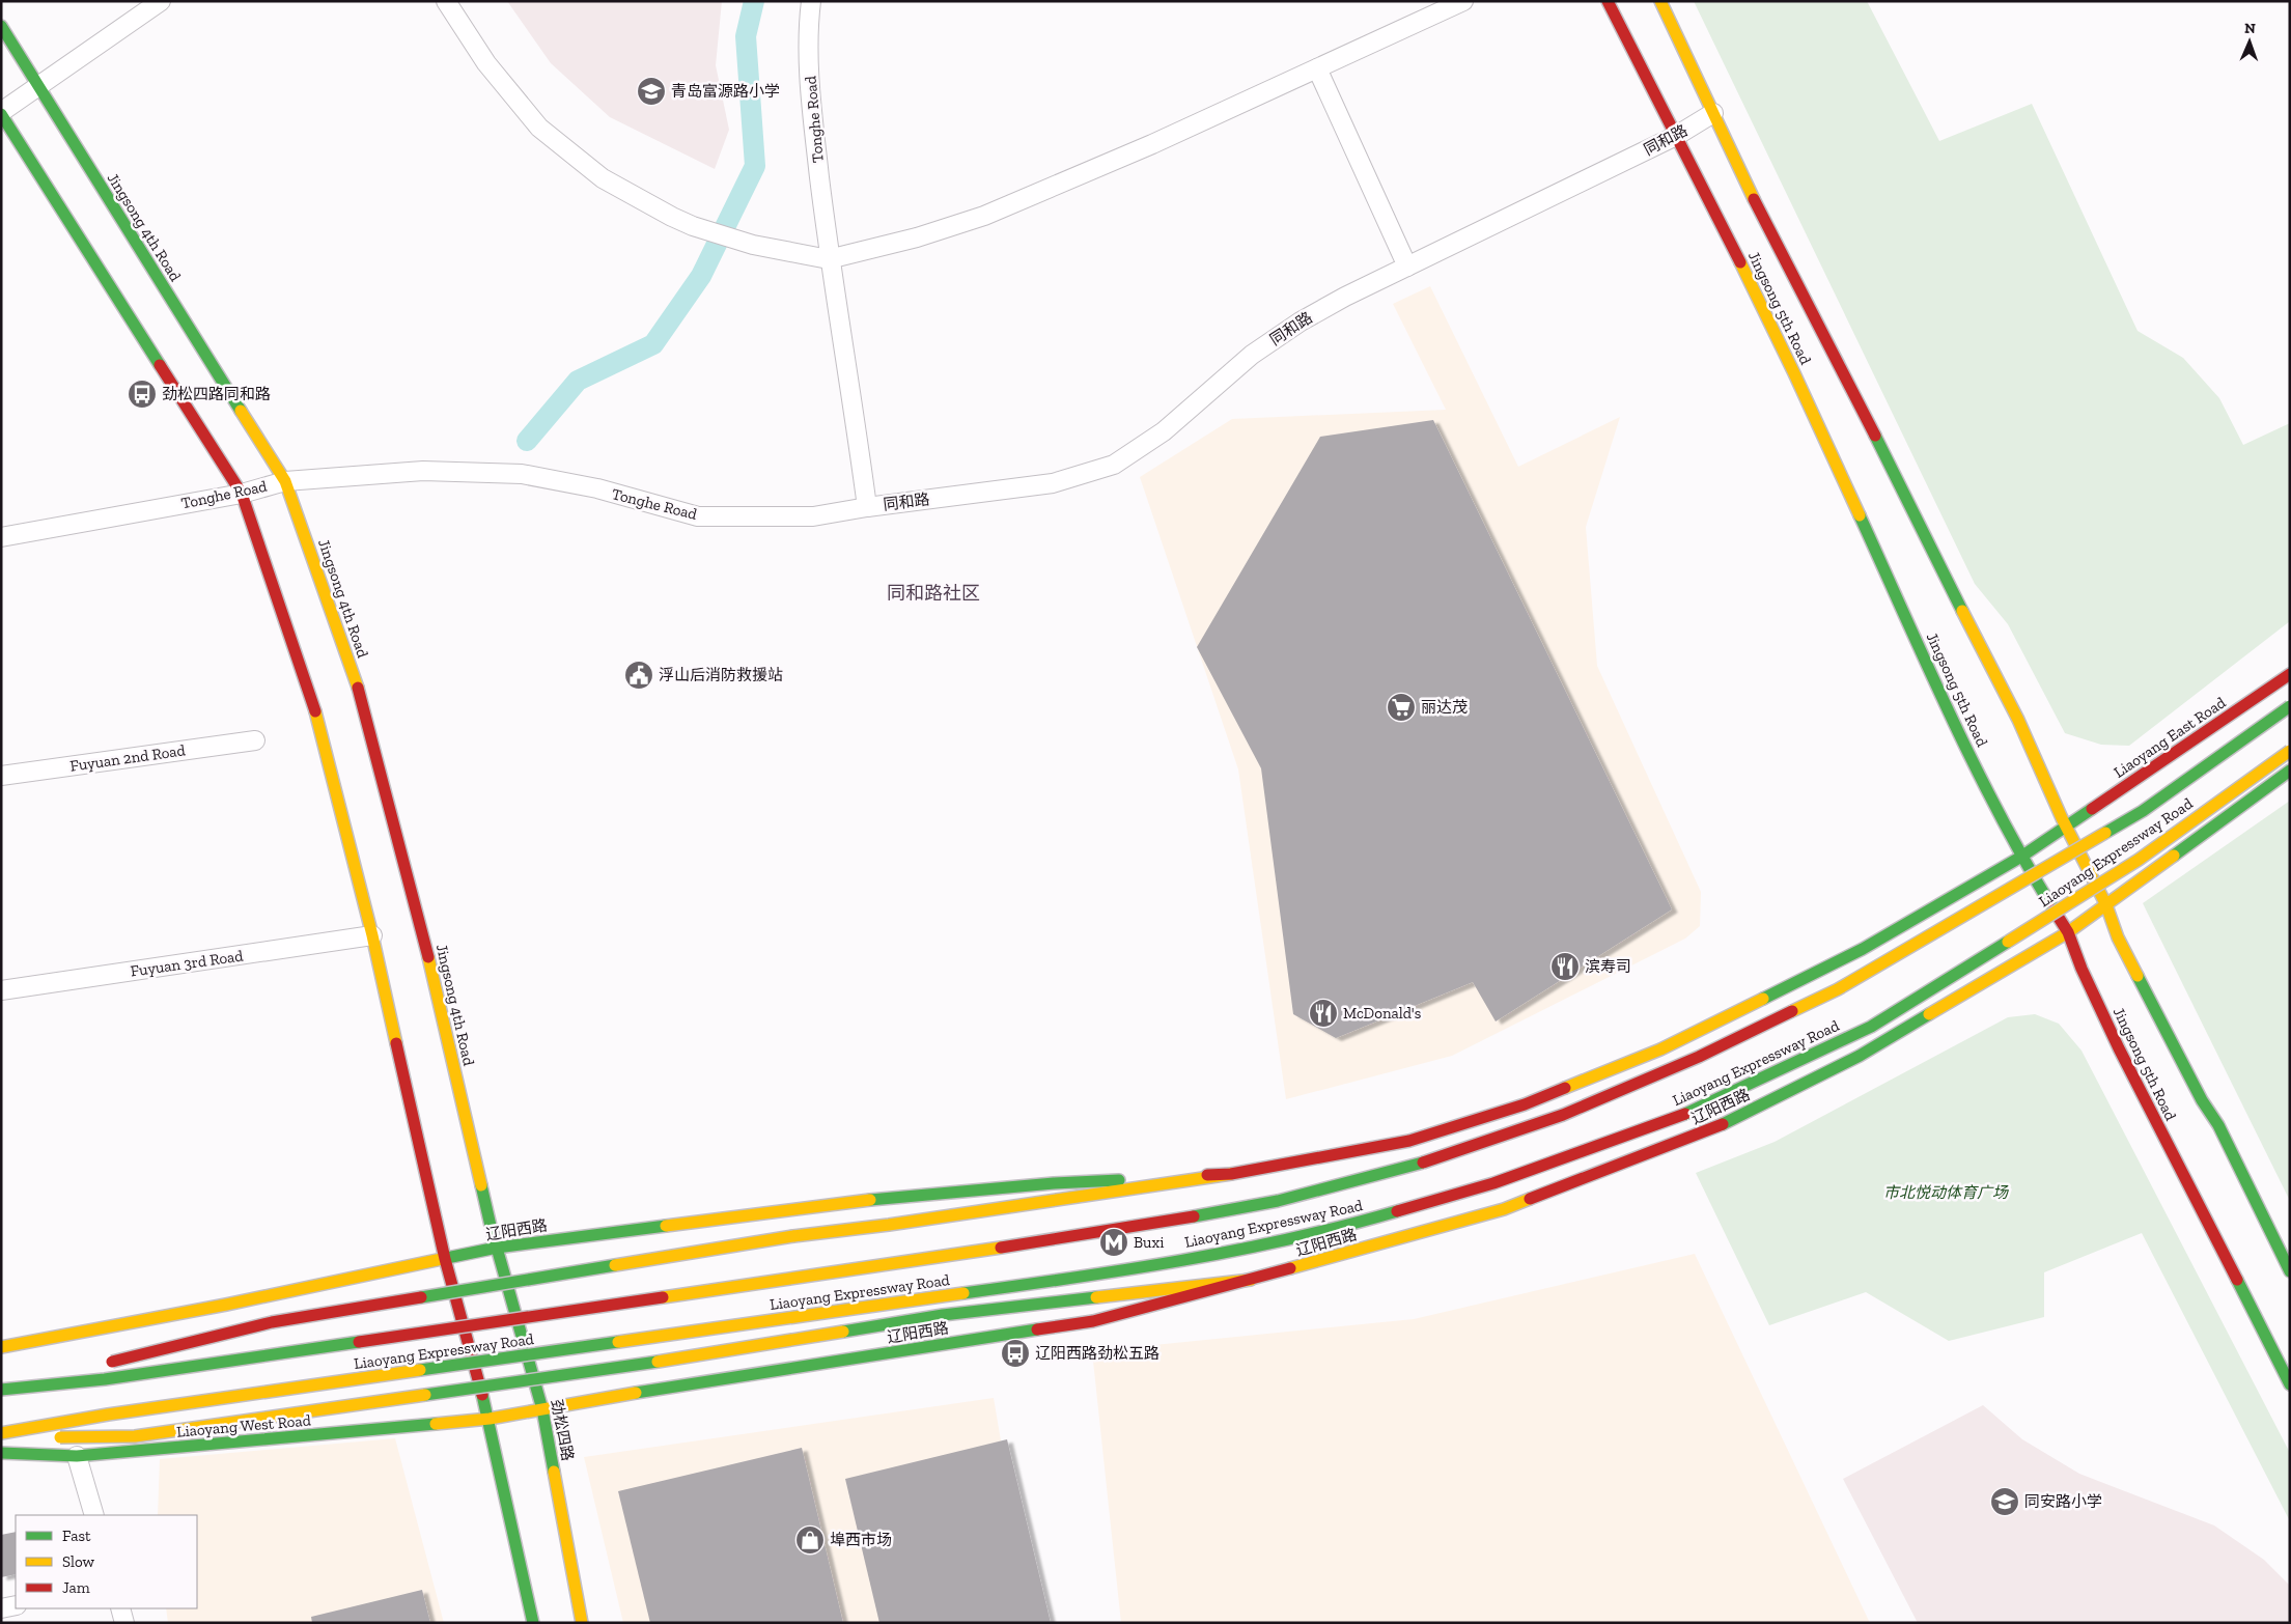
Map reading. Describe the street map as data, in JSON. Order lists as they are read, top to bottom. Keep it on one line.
{"streets":{"main road":["Jingsong 4th Road","Jingsong 5th Road","Liaoyang East Road","Liaoyang Expressway Road","辽阳西路","Liaoyang West Road","劲松四路"],"street":["Tonghe Road","同和路","Fuyuan 2nd Road","Fuyuan 3rd Road"]},"crossings":[["Tonghe Road","同和路"],["Tonghe Road","Jingsong 4th Road"],["同和路","Jingsong 5th Road"],["Jingsong 4th Road","辽阳西路"],["Jingsong 4th Road","劲松四路"],["Jingsong 5th Road","Liaoyang East Road"],["Jingsong 5th Road","辽阳西路"],["Liaoyang East Road","辽阳西路"],["辽阳西路","Liaoyang West Road"],["辽阳西路","劲松四路"]],"districts":["同和路社区"],"parks":["市北悦动体育广场"],"places":{"school or university":["青岛富源路小学","同安路小学"],"bus stop":["劲松四路同和路","辽阳西路劲松五路"],"public building":["浮山后消防救援站"],"supermarket":["丽达茂"],"restaurant":["滨寿司","McDonald's"],"metro station":["Buxi"],"shop":["埠西市场"]},"legend":["Fast","Slow","Jam"],"north":"top"}
